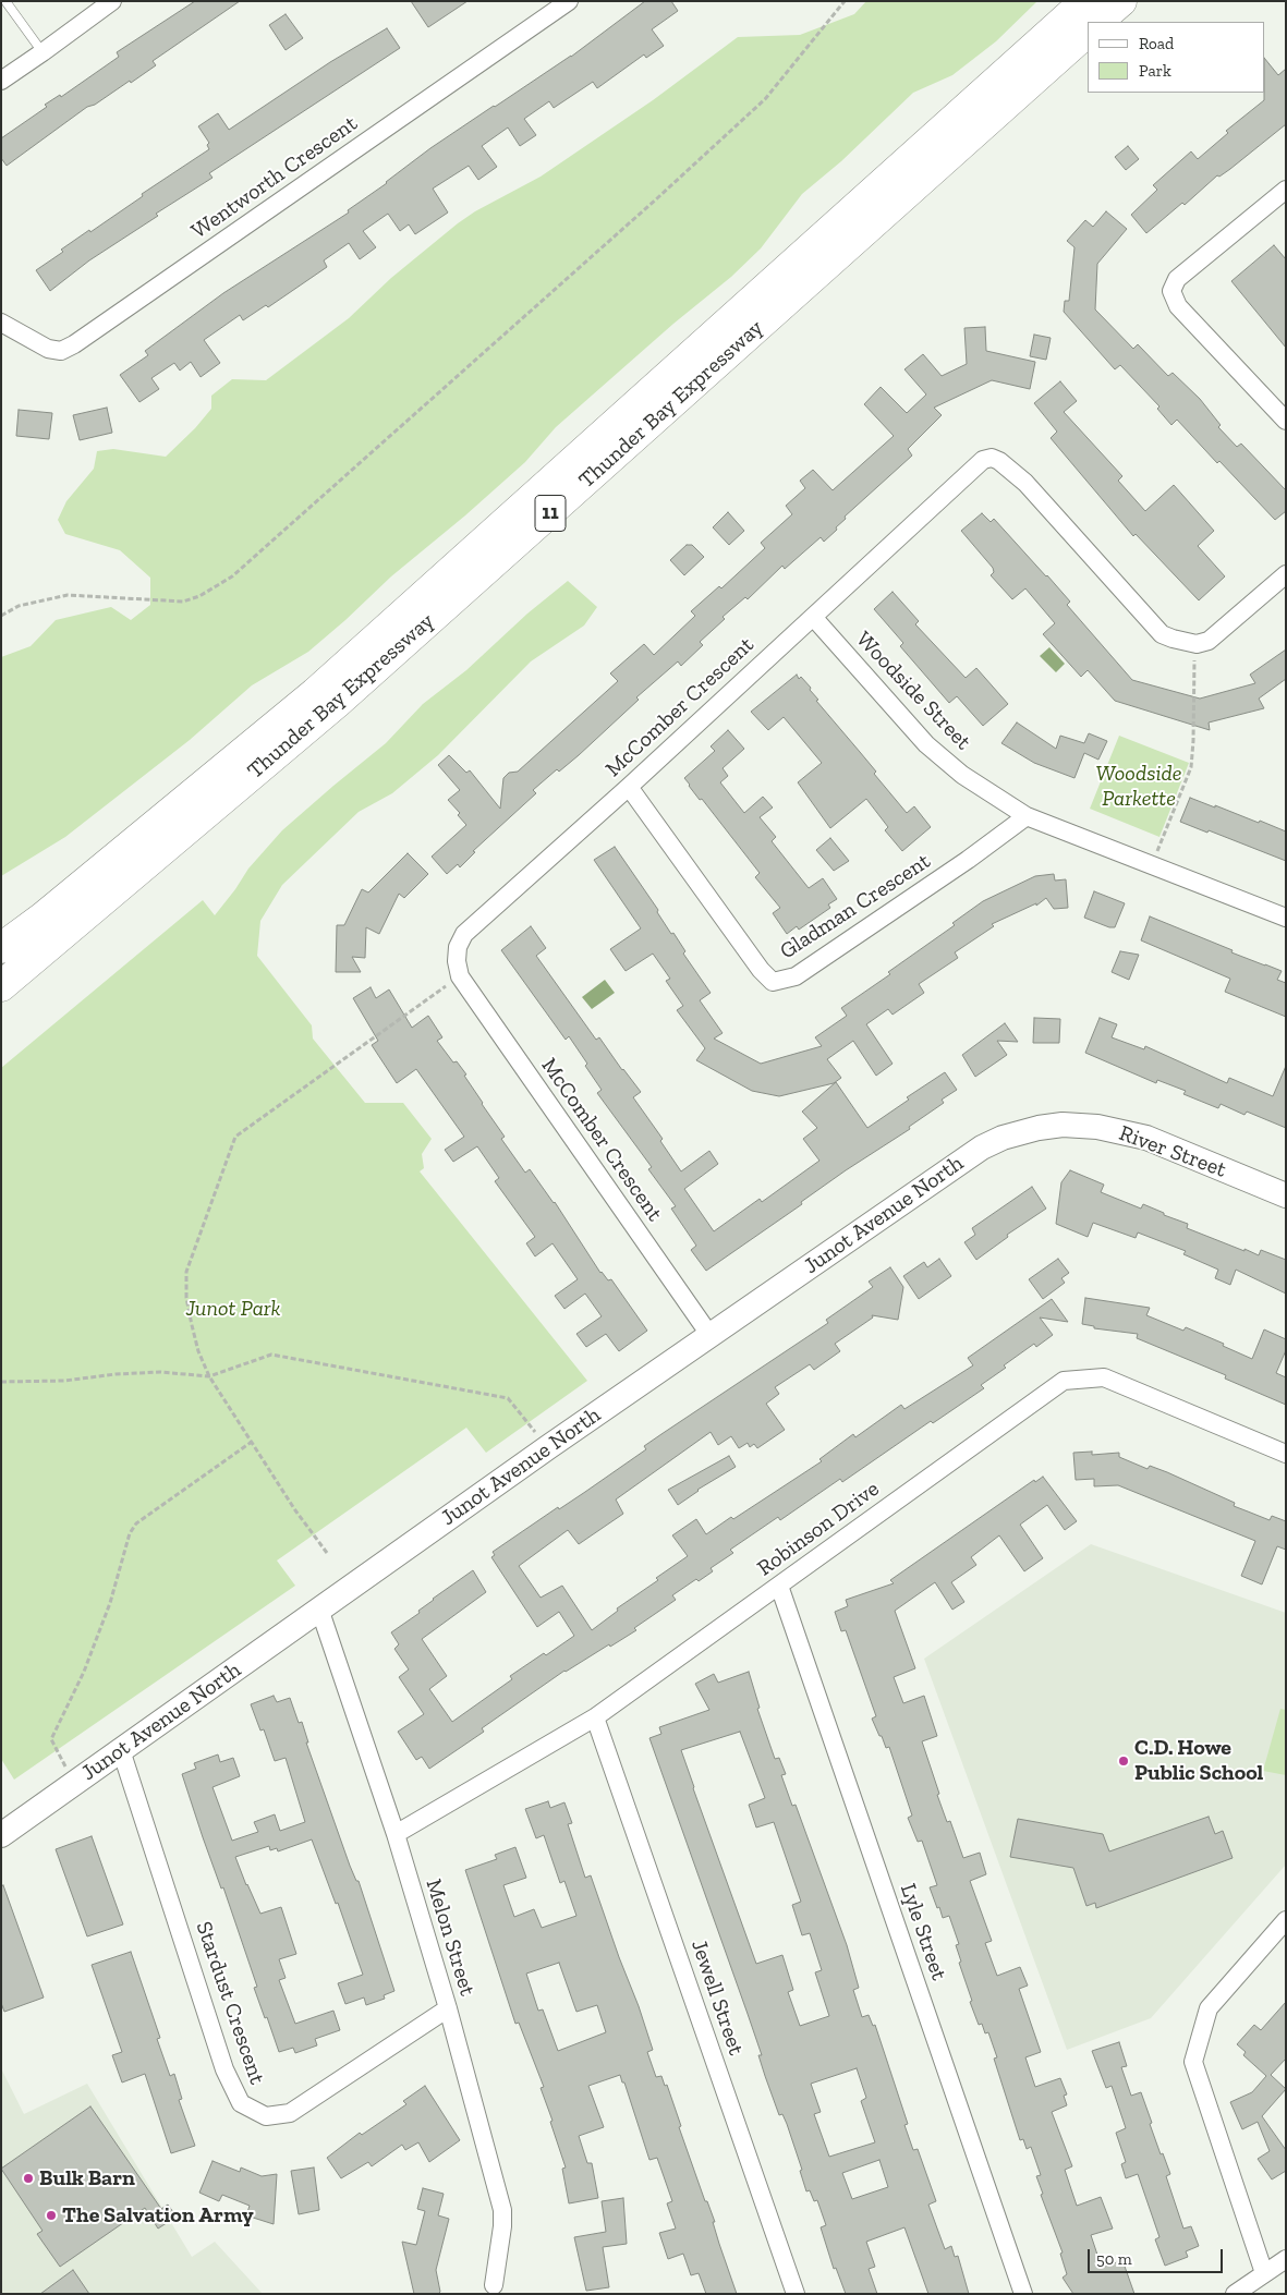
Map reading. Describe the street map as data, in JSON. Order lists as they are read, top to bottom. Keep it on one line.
{"streets":{"highway":["Thunder Bay Expressway","11"],"main road":["River Street","Junot Avenue North"],"street":["Wentworth Crescent","Woodside Street","McComber Crescent","Gladman Crescent","Robinson Drive","Lyle Street","Melon Street","Jewell Street","Stardust Crescent"]},"crossings":[["Woodside Street","McComber Crescent"],["Woodside Street","Gladman Crescent"],["McComber Crescent","Gladman Crescent"],["McComber Crescent","Junot Avenue North"],["River Street","Junot Avenue North"],["Junot Avenue North","Melon Street"],["Junot Avenue North","Stardust Crescent"],["Robinson Drive","Lyle Street"],["Robinson Drive","Melon Street"],["Robinson Drive","Jewell Street"],["Melon Street","Stardust Crescent"]],"parks":["Woodside Parkette","Junot Park"],"places":["C.D. Howe Public School","Bulk Barn","The Salvation Army"],"legend":["Road","Park"],"scale_bar":"50 m"}
